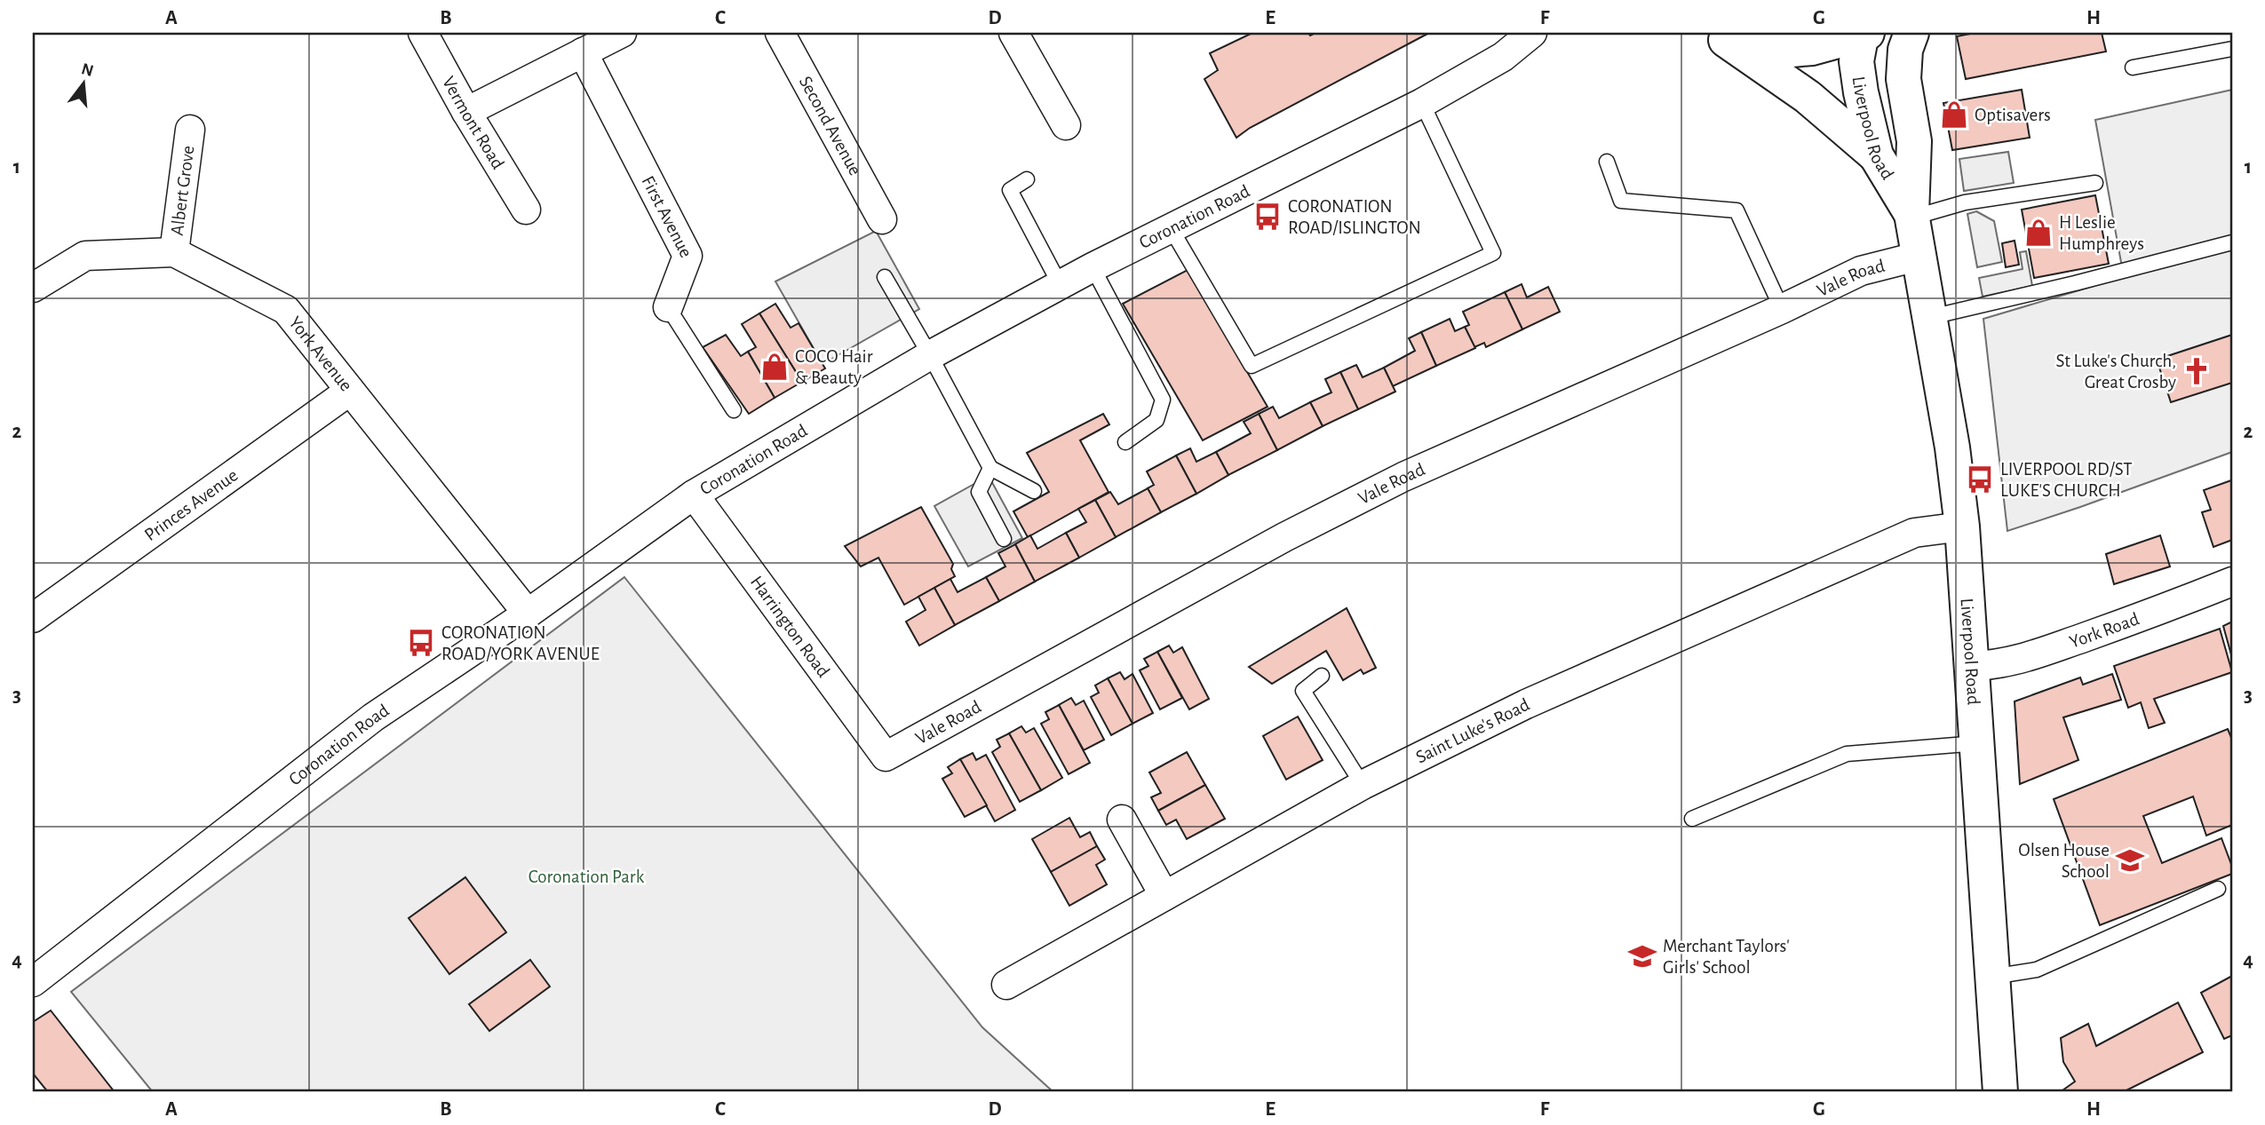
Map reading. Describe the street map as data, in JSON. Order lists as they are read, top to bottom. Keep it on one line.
{"streets":{"main road":["Liverpool Road"],"street":["Vermont Road","Second Avenue","Albert Grove","First Avenue","Coronation Road","Vale Road","York Avenue","Princes Avenue","Harrington Road","York Road","Saint Luke's Road"]},"crossings":[["Liverpool Road","Vale Road"],["Liverpool Road","York Road"],["Liverpool Road","Saint Luke's Road"],["Albert Grove","York Avenue"],["Coronation Road","York Avenue"],["Coronation Road","Harrington Road"],["Vale Road","Harrington Road"],["York Avenue","Princes Avenue"]],"parks":["Coronation Park"],"places":{"shop":["Optisavers","H Leslie Humphreys","COCO Hair & Beauty"],"bus stop":["CORONATION ROAD/ISLINGTON","LIVERPOOL RD/ST LUKE'S CHURCH","CORONATION ROAD/YORK AVENUE"],"church":["St Luke's Church, Great Crosby"],"school or university":["Olsen House School","Merchant Taylors' Girls' School"]},"north":"top","grid":{"columns":["A","B","C","D","E","F","G","H"],"rows":["1","2","3","4"]}}
